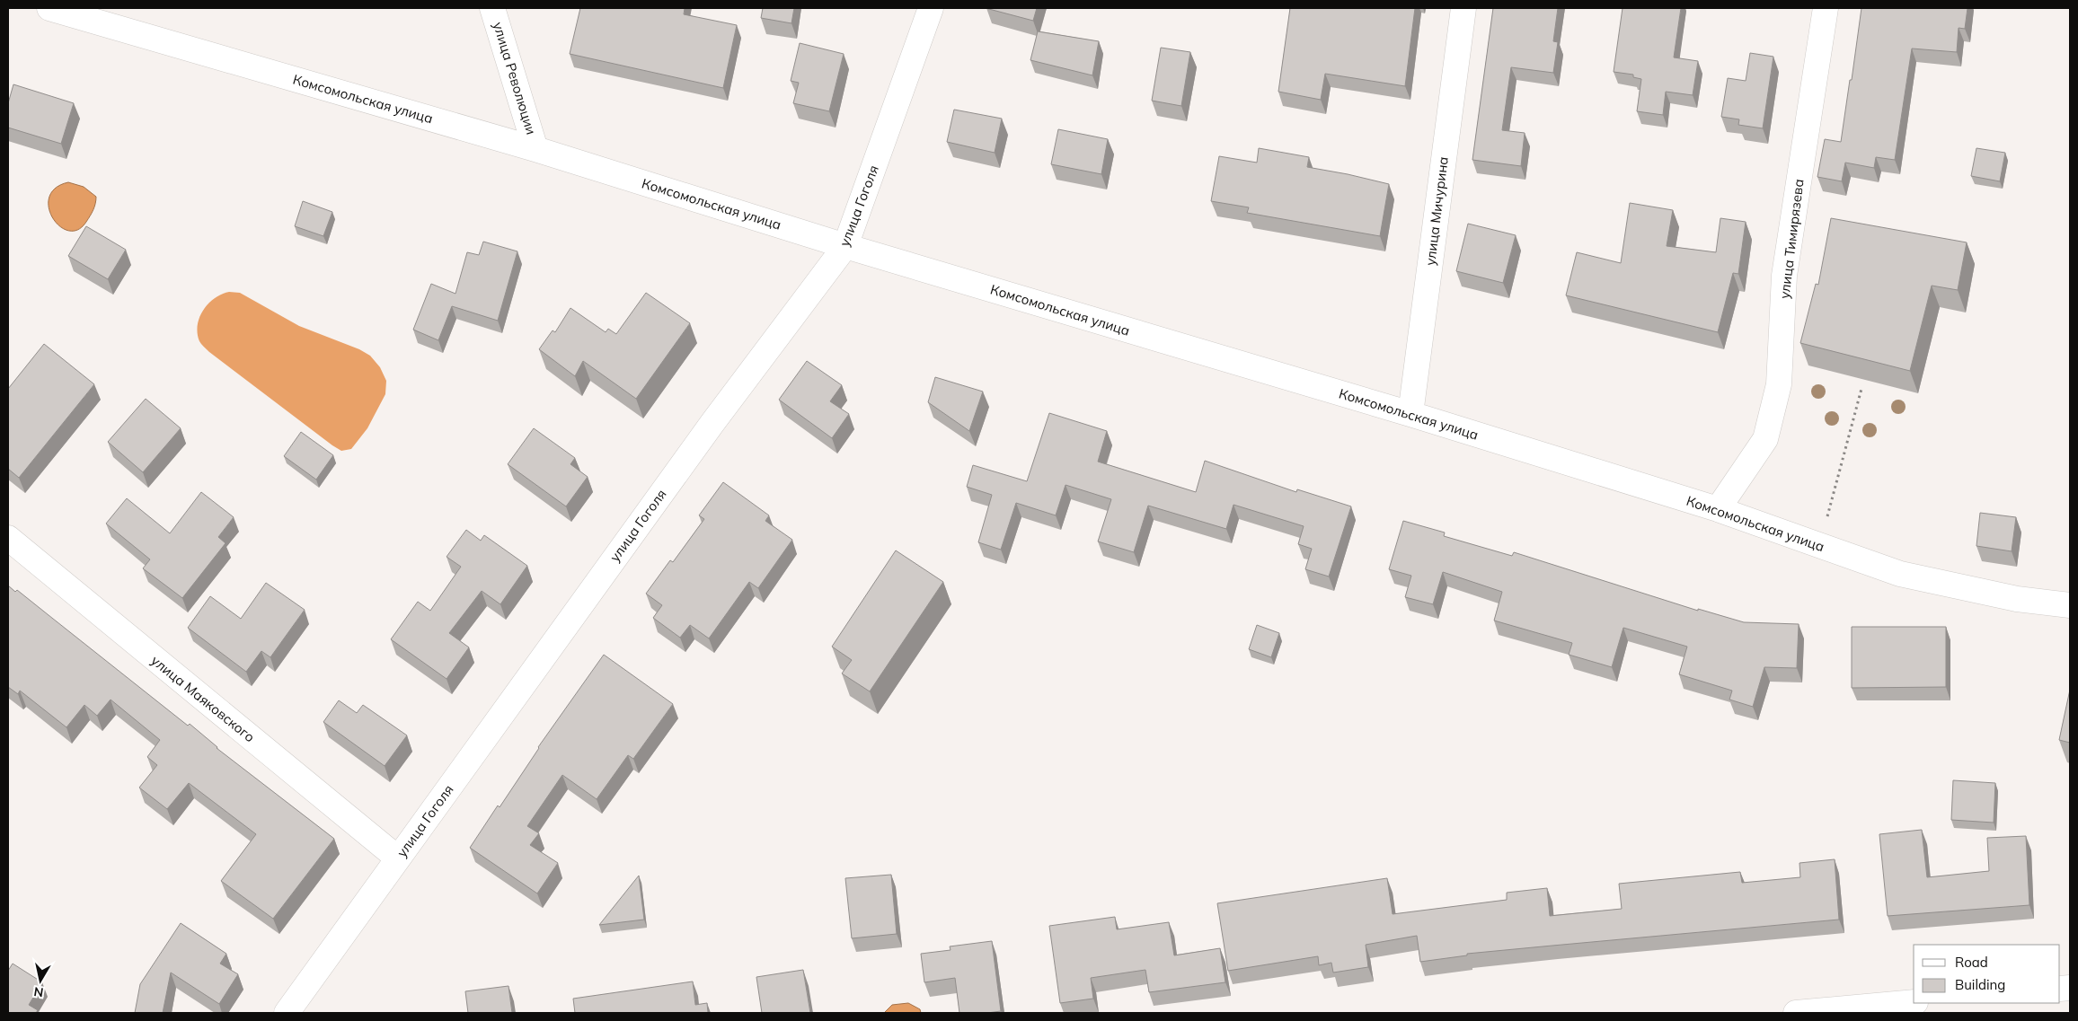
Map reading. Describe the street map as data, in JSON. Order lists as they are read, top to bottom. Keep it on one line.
{"streets":{"street":["улица Революции","Комсомольская улица","улица Гоголя","улица Мичурина","улица Тимирязева","улица Маяковского"]},"crossings":[["улица Революции","Комсомольская улица"],["Комсомольская улица","улица Гоголя"],["Комсомольская улица","улица Мичурина"],["Комсомольская улица","улица Тимирязева"],["улица Гоголя","улица Маяковского"]],"legend":["Road","Building"],"north":"bottom"}
